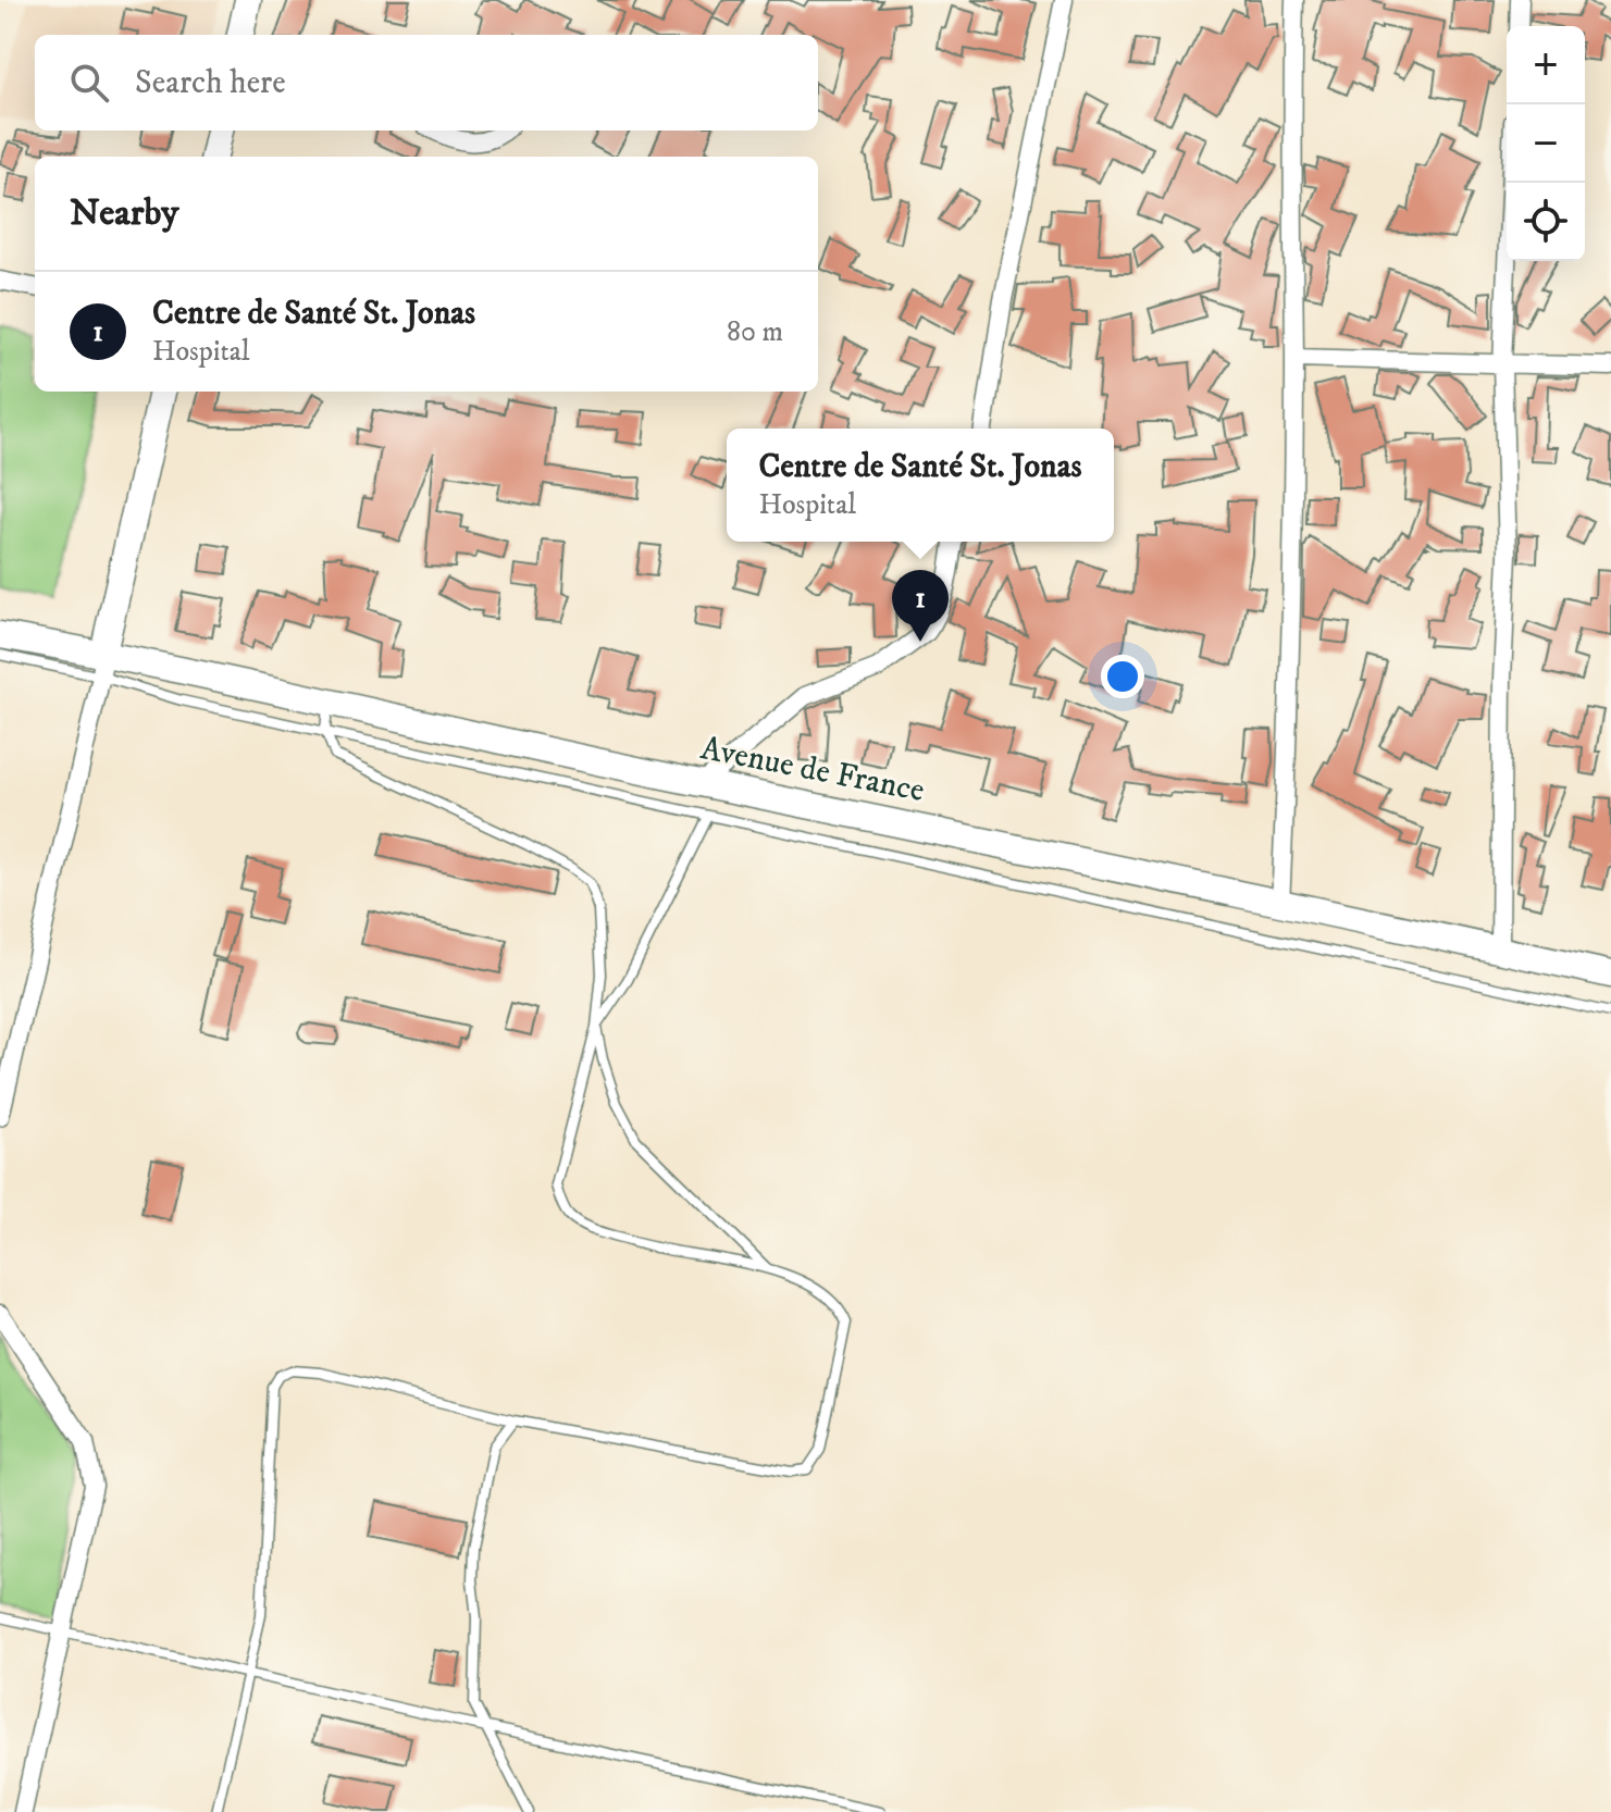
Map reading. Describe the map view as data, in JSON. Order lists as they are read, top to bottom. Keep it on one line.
{"streets":{"main road":["Avenue de France"]},"page":{"map_buttons":["+","−"],"search":"Search here","heading":"Nearby","list":[{"mark":"1","name":"Centre de Santé St. Jonas","note":"Hospital","value":"80 m"}],"popup":["Centre de Santé St. Jonas","Hospital"],"pins":"1"}}
